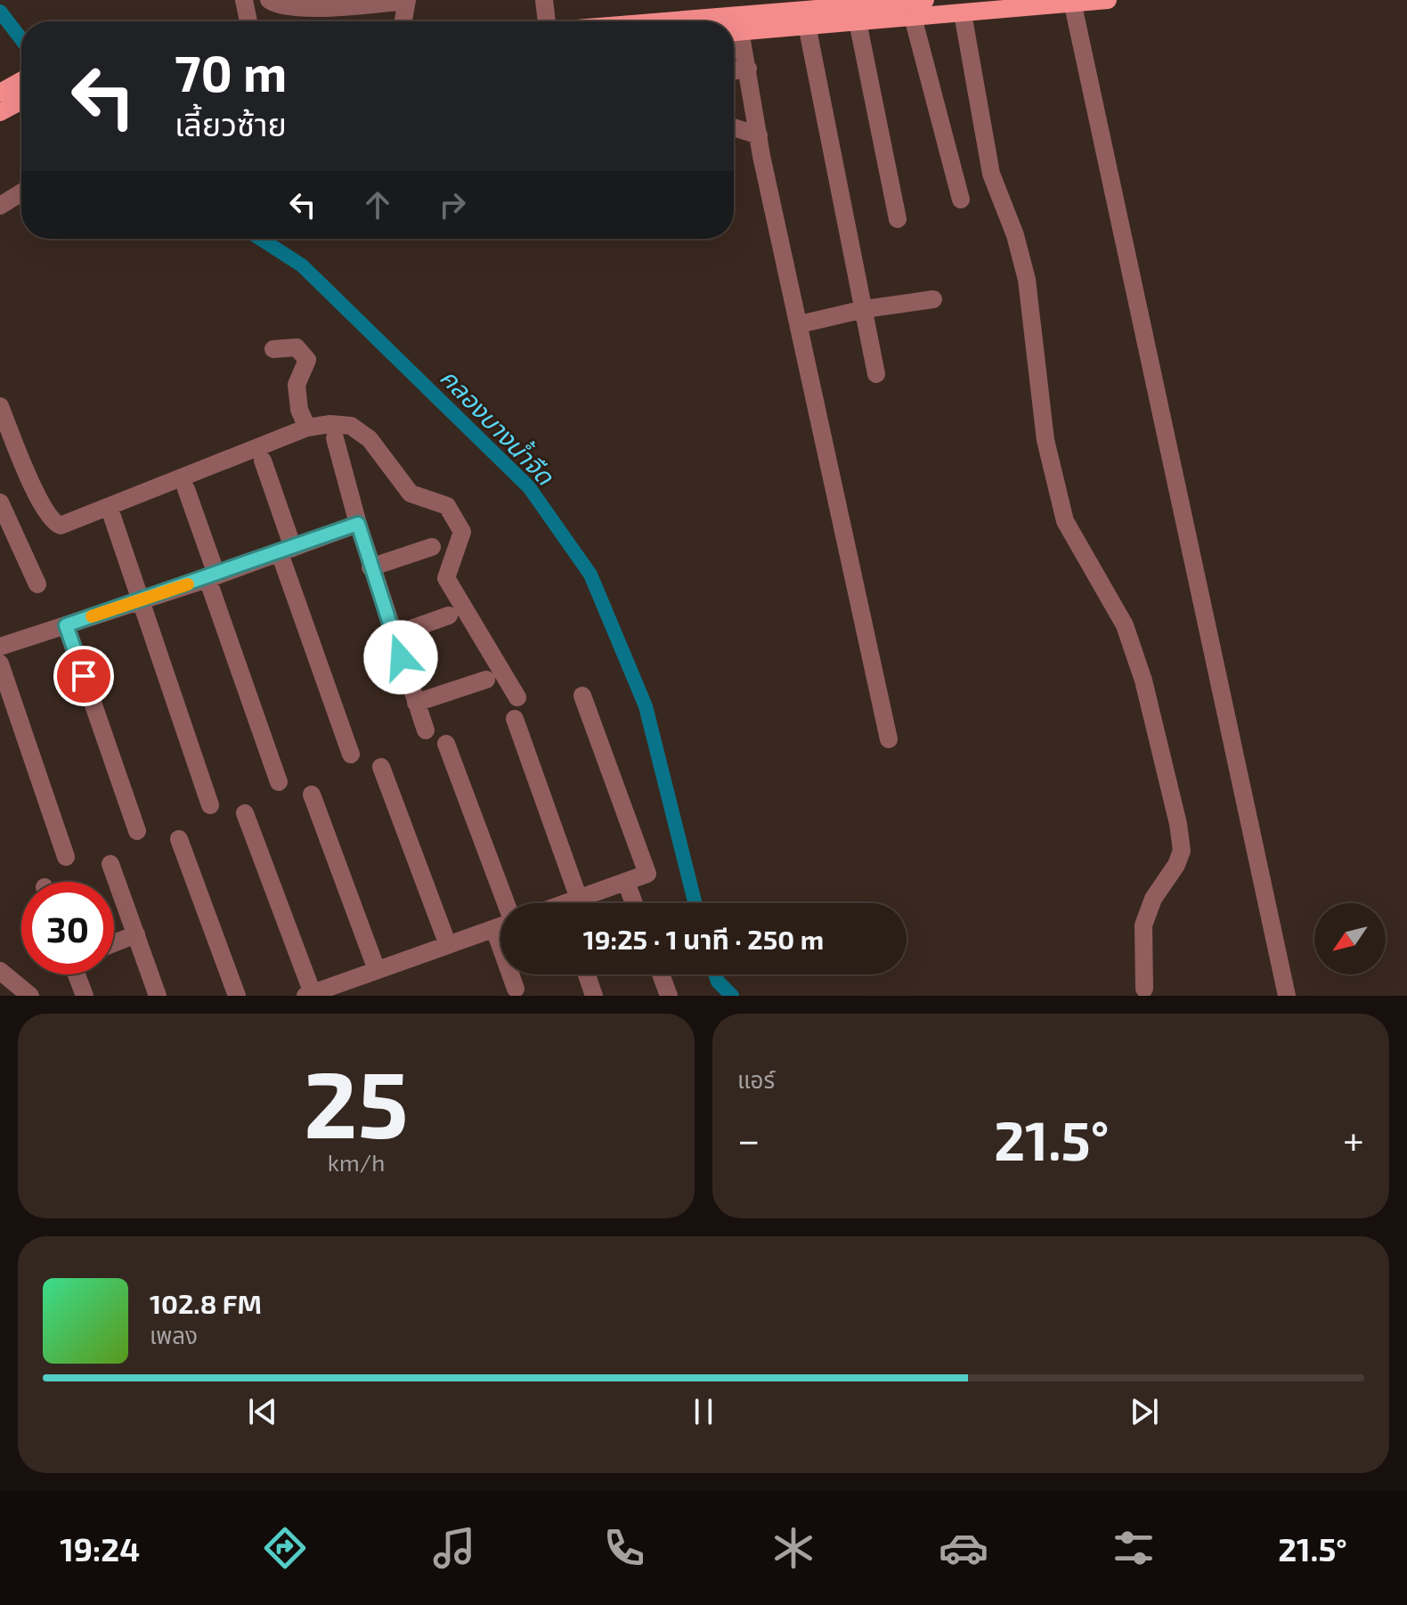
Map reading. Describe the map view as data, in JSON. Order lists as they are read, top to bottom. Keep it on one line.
{"water":["คลองบางน้ำจืด"],"north":"bottom left","page":{"turn":["70 m","เลี้ยวซ้าย"],"limit":"30","trip":"19:25 · 1 นาที · 250 m","tile":[["25","km/h"],"แอร์"],"heat":["−","21.5°","+"],"song":["102.8 FM","เพลง"],"tabs":["19:24","21.5°"]}}
